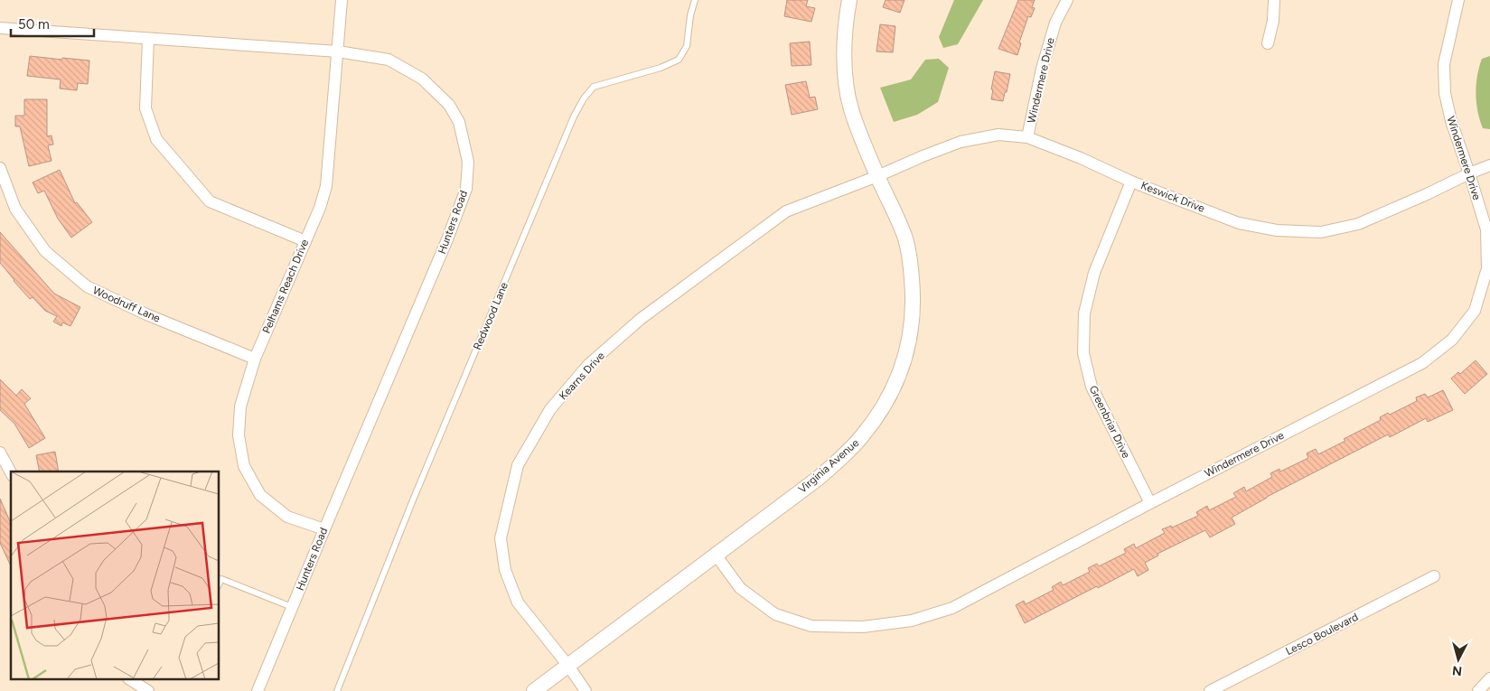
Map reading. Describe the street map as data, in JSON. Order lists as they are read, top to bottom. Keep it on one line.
{"streets":{"street":["Windermere Drive","Keswick Drive","Hunters Road","Pelhams Reach Drive","Woodruff Lane","Kearns Drive","Greenbriar Drive","Virginia Avenue","Lesco Boulevard"],"lane":["Redwood Lane"]},"crossings":[["Windermere Drive","Keswick Drive"],["Windermere Drive","Greenbriar Drive"],["Windermere Drive","Virginia Avenue"],["Keswick Drive","Kearns Drive"],["Keswick Drive","Greenbriar Drive"],["Keswick Drive","Virginia Avenue"],["Hunters Road","Pelhams Reach Drive"],["Pelhams Reach Drive","Woodruff Lane"],["Kearns Drive","Virginia Avenue"]],"scale_bar":"50 m","north":"bottom"}
